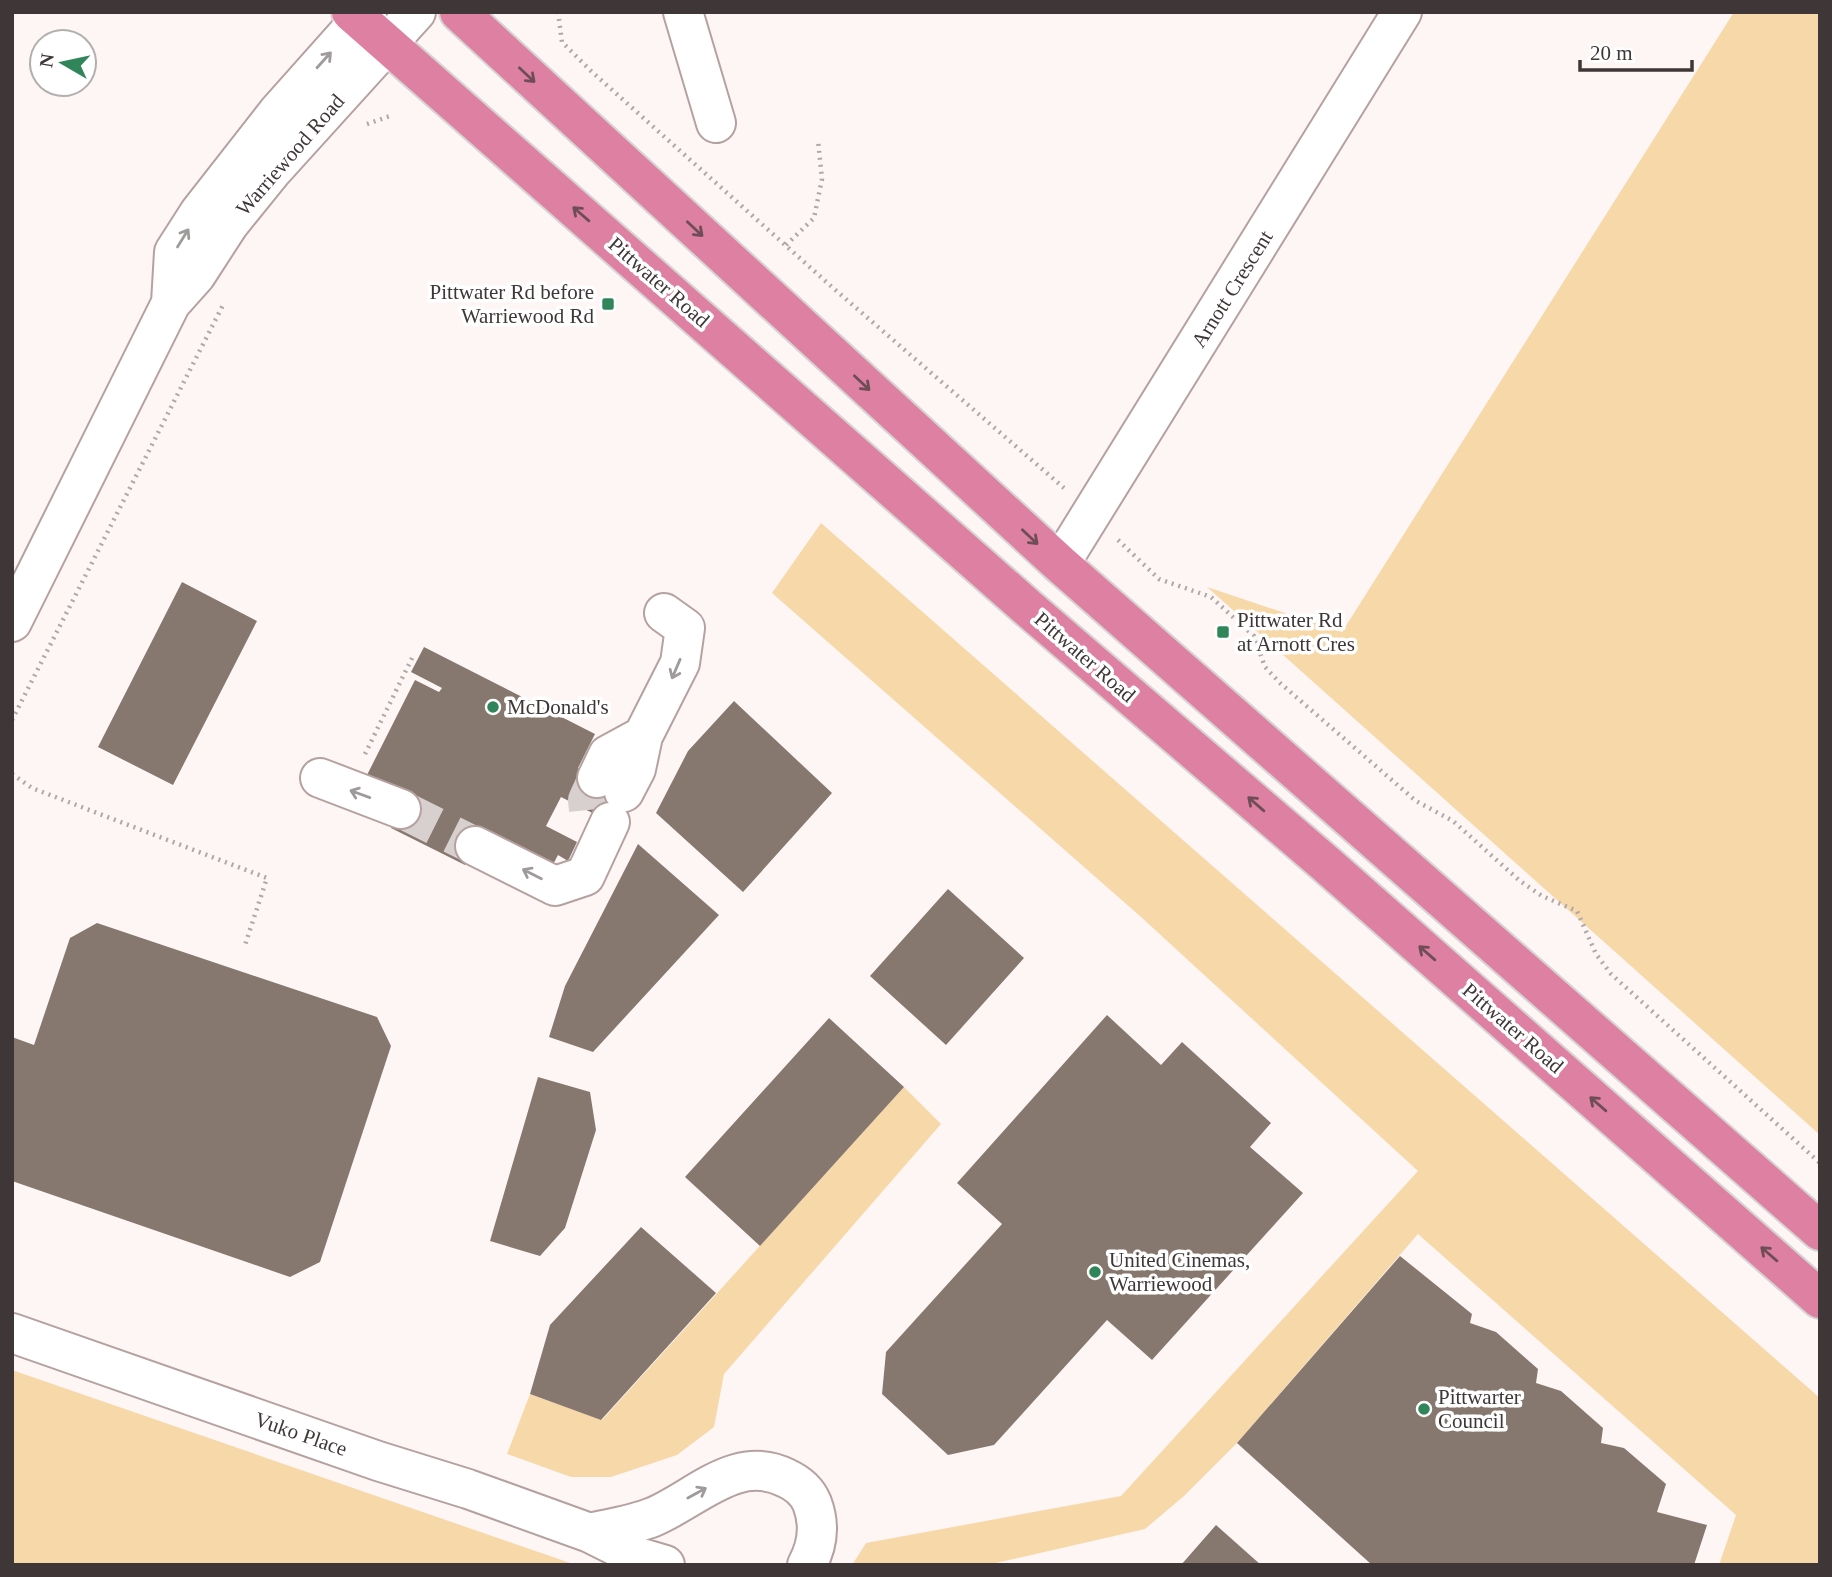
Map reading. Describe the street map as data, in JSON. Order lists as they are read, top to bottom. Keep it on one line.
{"streets":{"highway":["Pittwater Road"],"street":["Warriewood Road","Arnott Crescent","Vuko Place"]},"crossings":[["Warriewood Road","Pittwater Road"]],"places":{"transit":["Pittwater Rd before Warriewood Rd","Pittwater Rd at Arnott Cres"],"other":["McDonald's","United Cinemas, Warriewood","Pittwarter Council"]},"scale_bar":"20 m","north":"left"}
